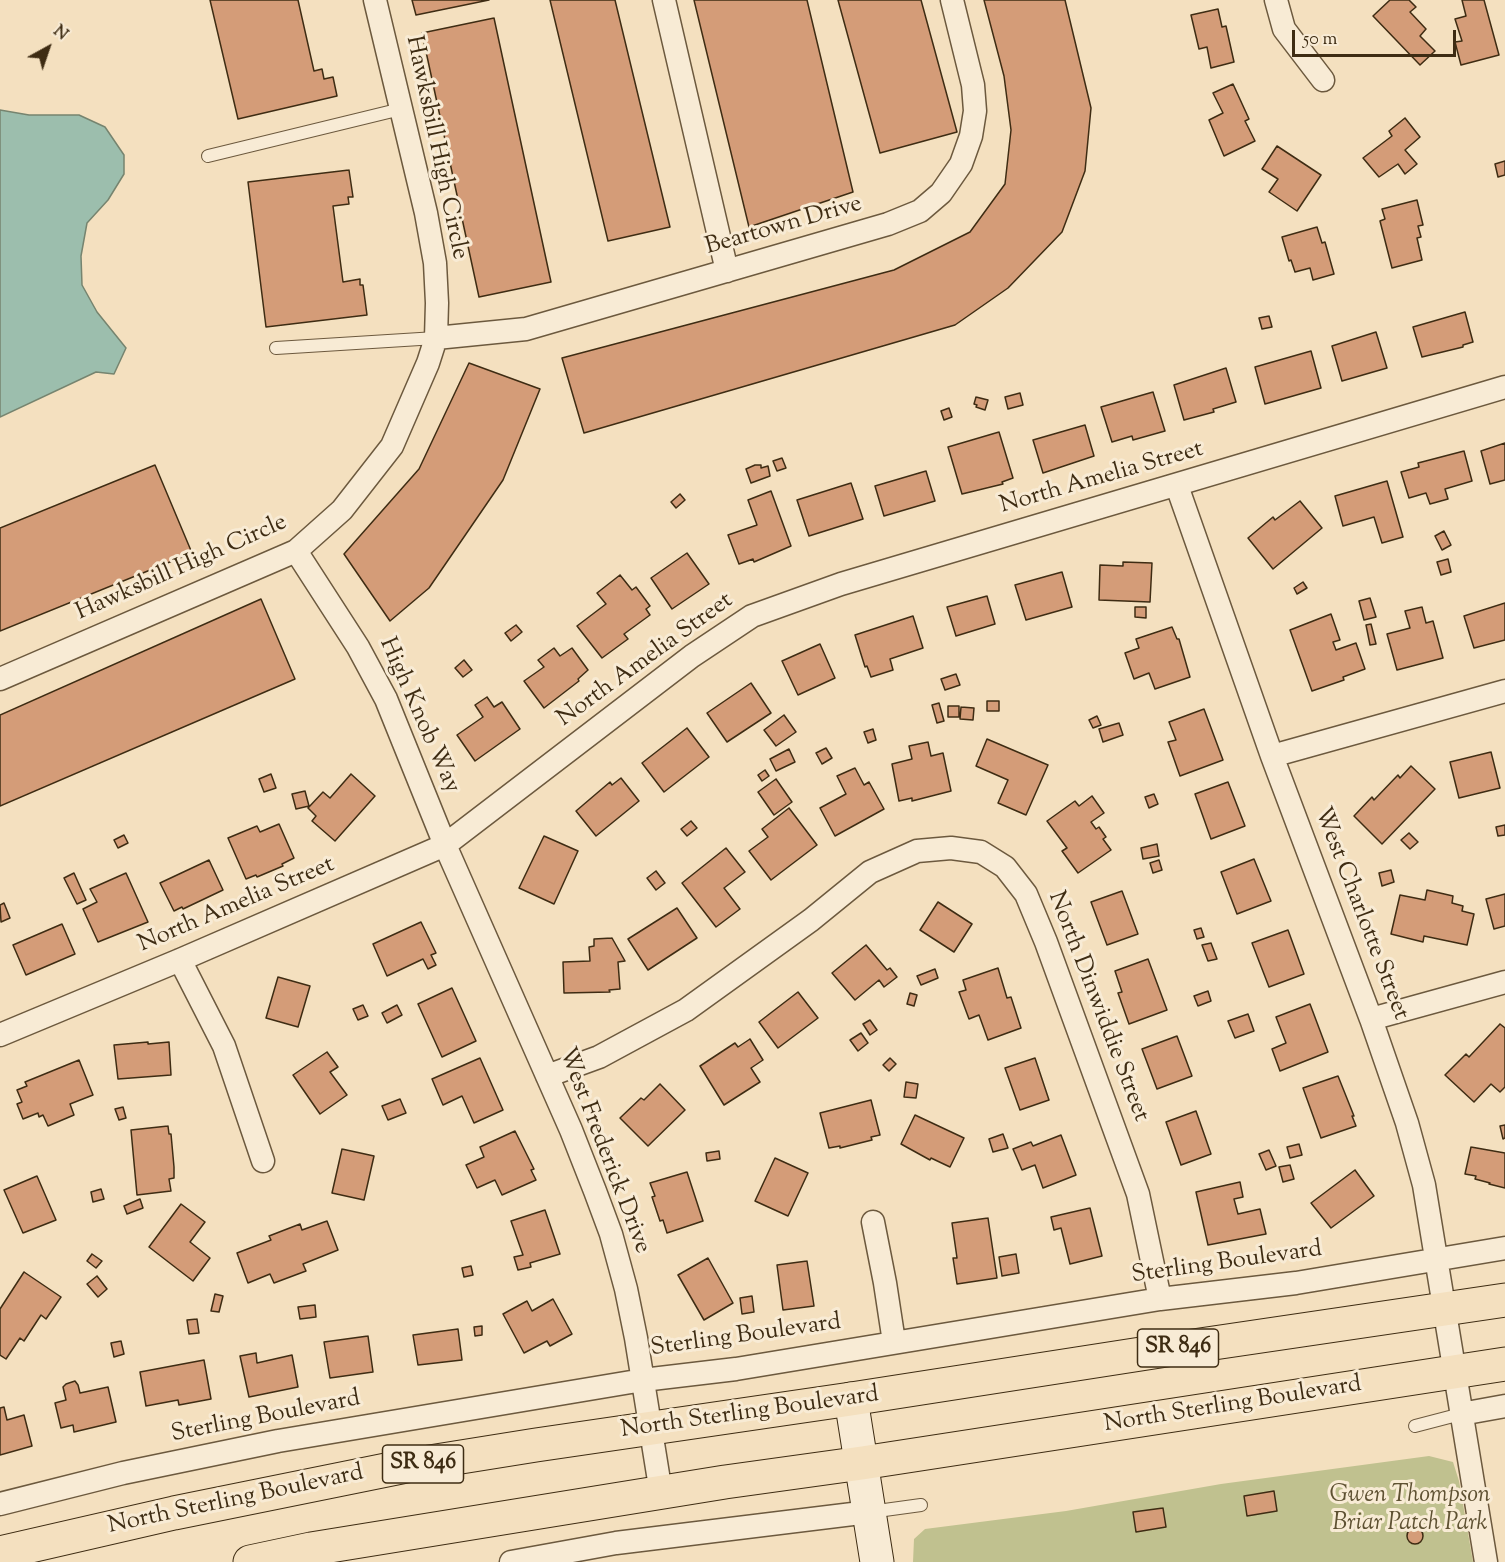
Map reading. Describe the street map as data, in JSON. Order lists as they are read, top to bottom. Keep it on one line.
{"streets":{"main road":["SR 846","North Sterling Boulevard"],"street":["Hawksbill High Circle","Beartown Drive","North Amelia Street","High Knob Way","West Charlotte Street","North Dinwiddie Street","West Frederick Drive","Sterling Boulevard"]},"crossings":[["Hawksbill High Circle","Beartown Drive"],["Hawksbill High Circle","High Knob Way"],["North Amelia Street","High Knob Way"],["North Amelia Street","West Charlotte Street"],["North Amelia Street","West Frederick Drive"],["High Knob Way","West Frederick Drive"],["West Charlotte Street","Sterling Boulevard"],["West Charlotte Street","North Sterling Boulevard"],["North Dinwiddie Street","West Frederick Drive"],["North Dinwiddie Street","Sterling Boulevard"],["West Frederick Drive","Sterling Boulevard"],["West Frederick Drive","North Sterling Boulevard"]],"parks":["Gwen Thompson Briar Patch Park"],"scale_bar":"50 m","north":"top right"}
